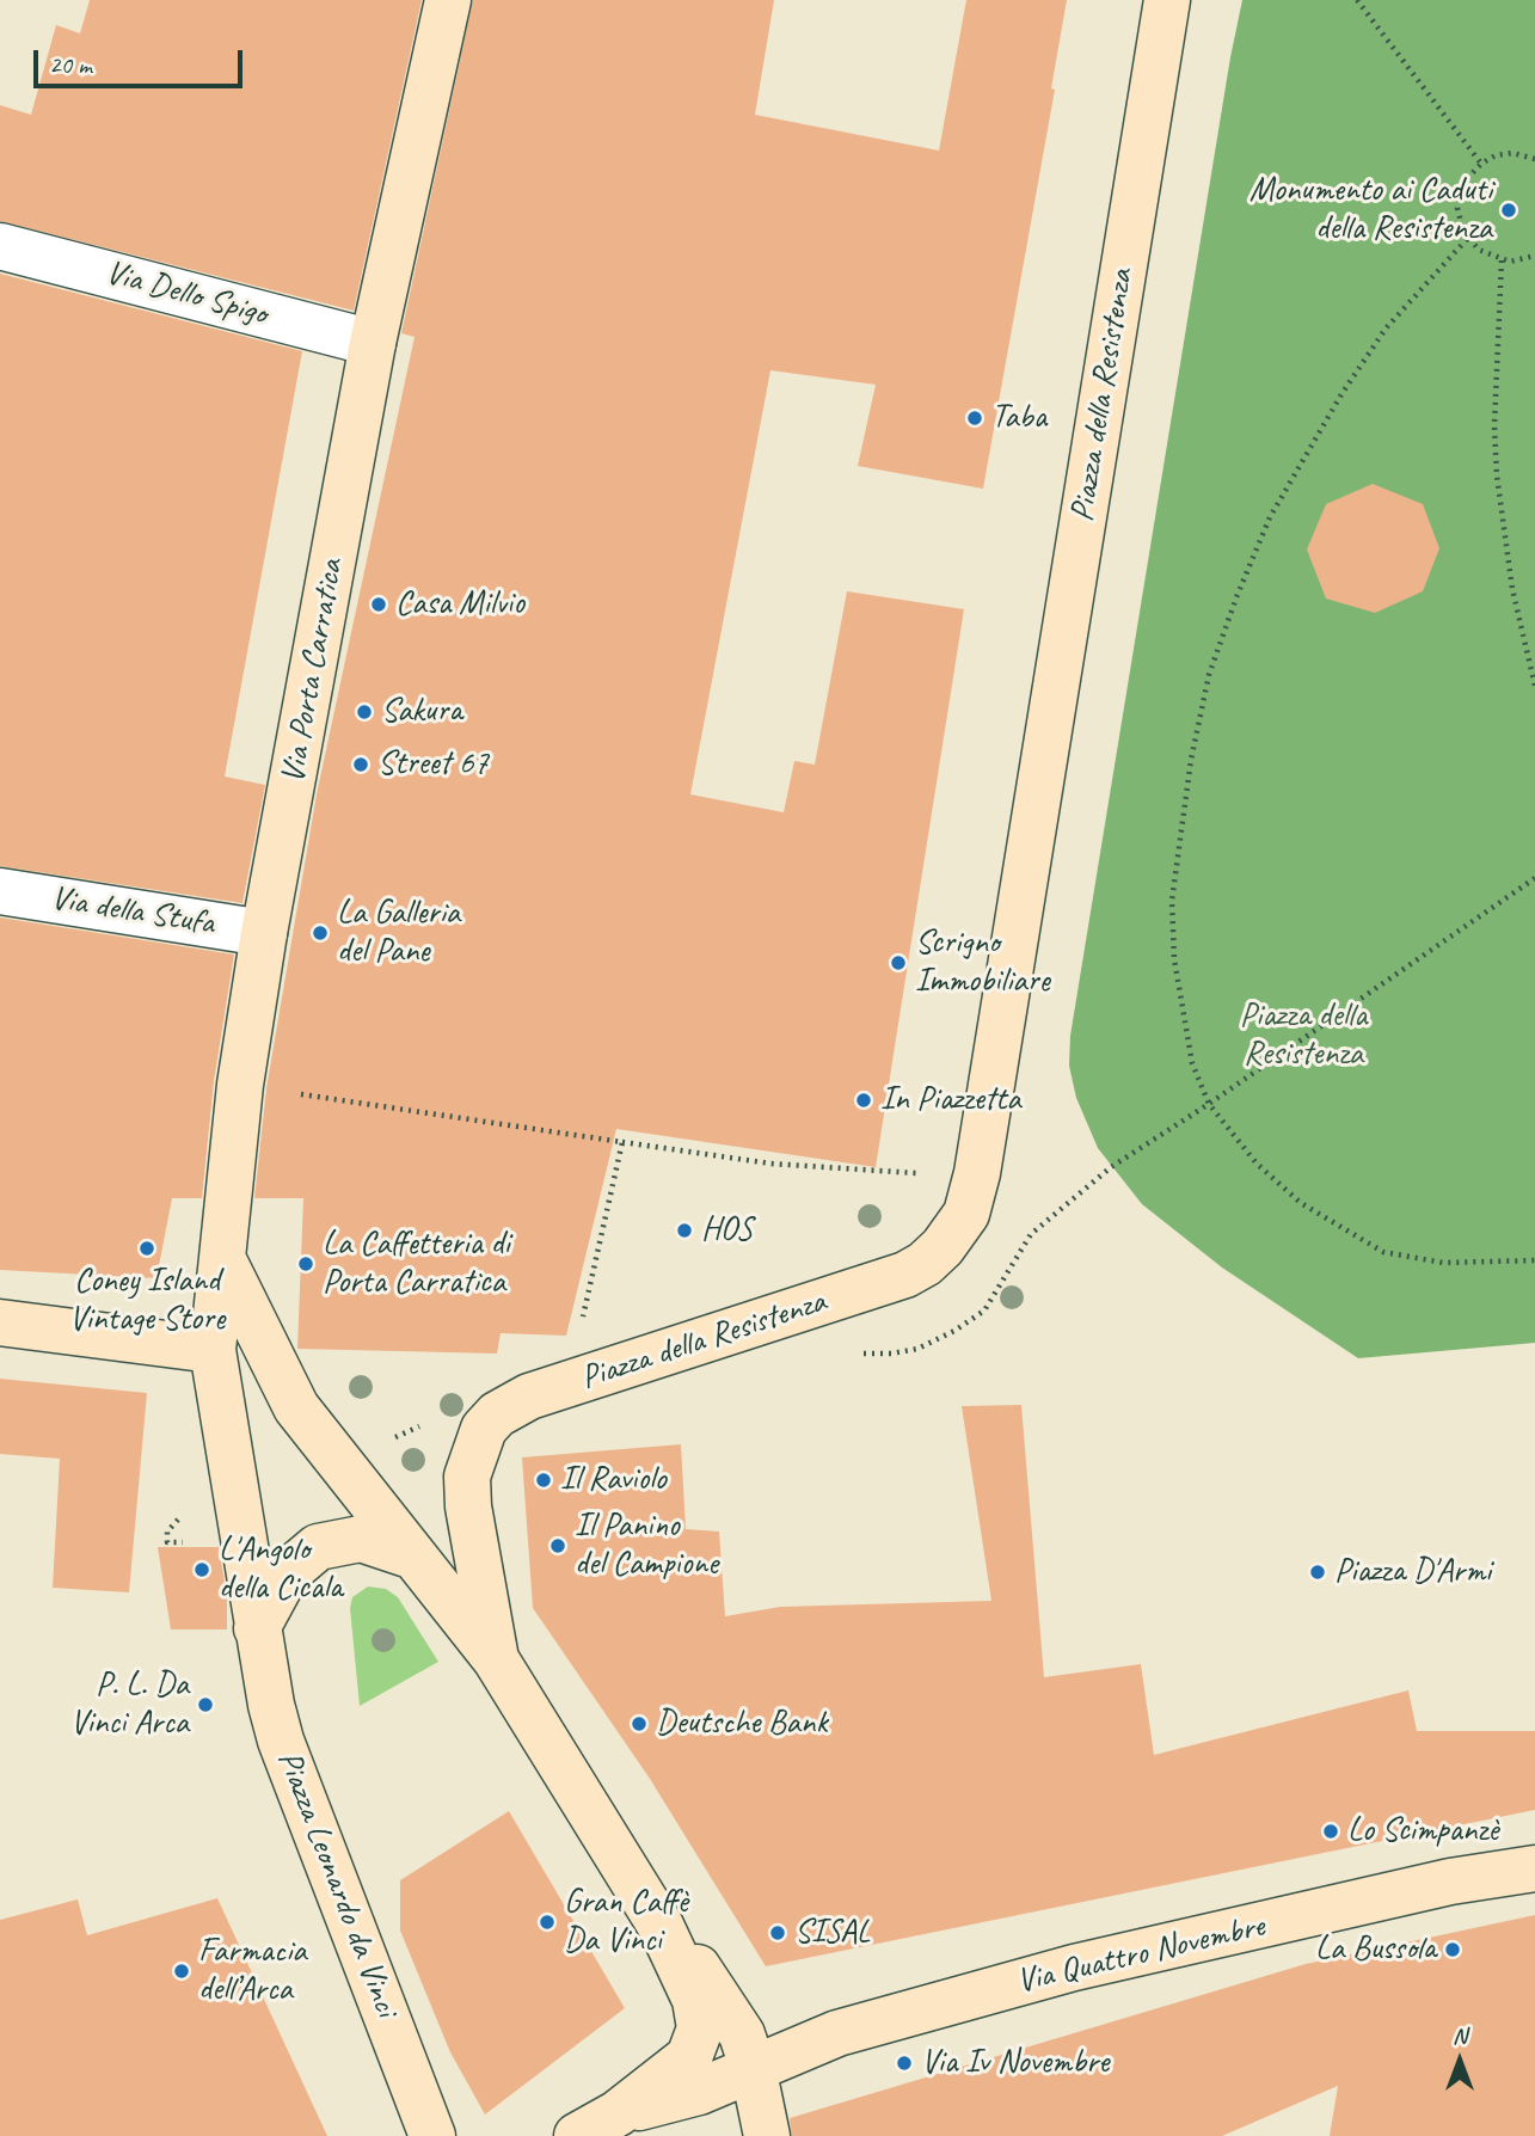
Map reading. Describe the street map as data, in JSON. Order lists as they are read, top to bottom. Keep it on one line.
{"streets":{"street":["Via Dello Spigo","Piazza della Resistenza","Via Porta Carratica","Via della Stufa","Piazza Leonardo da Vinci","Via Quattro Novembre"]},"crossings":[["Via Dello Spigo","Via Porta Carratica"],["Via Porta Carratica","Via della Stufa"],["Via Porta Carratica","Piazza Leonardo da Vinci"]],"parks":["Piazza della Resistenza"],"places":["Monumento ai Caduti della Resistenza","Taba","Casa Milvio","Sakura","Street 67","La Galleria del Pane","Scrigno Immobiliare","In Piazzetta","HOS","Coney Island Vintage Store","La Caffetteria di Porta Carratica","Il Raviolo","Il Panino del Campione","L'Angolo della Cicala","Piazza D'Armi","P. L. Da Vinci Arca","Deutsche Bank","Lo Scimpanzè","Gran Caffè Da Vinci","SISAL","La Bussola","Farmacia dell’Arca","Via Iv Novembre"],"scale_bar":"20 m","north":"top"}
